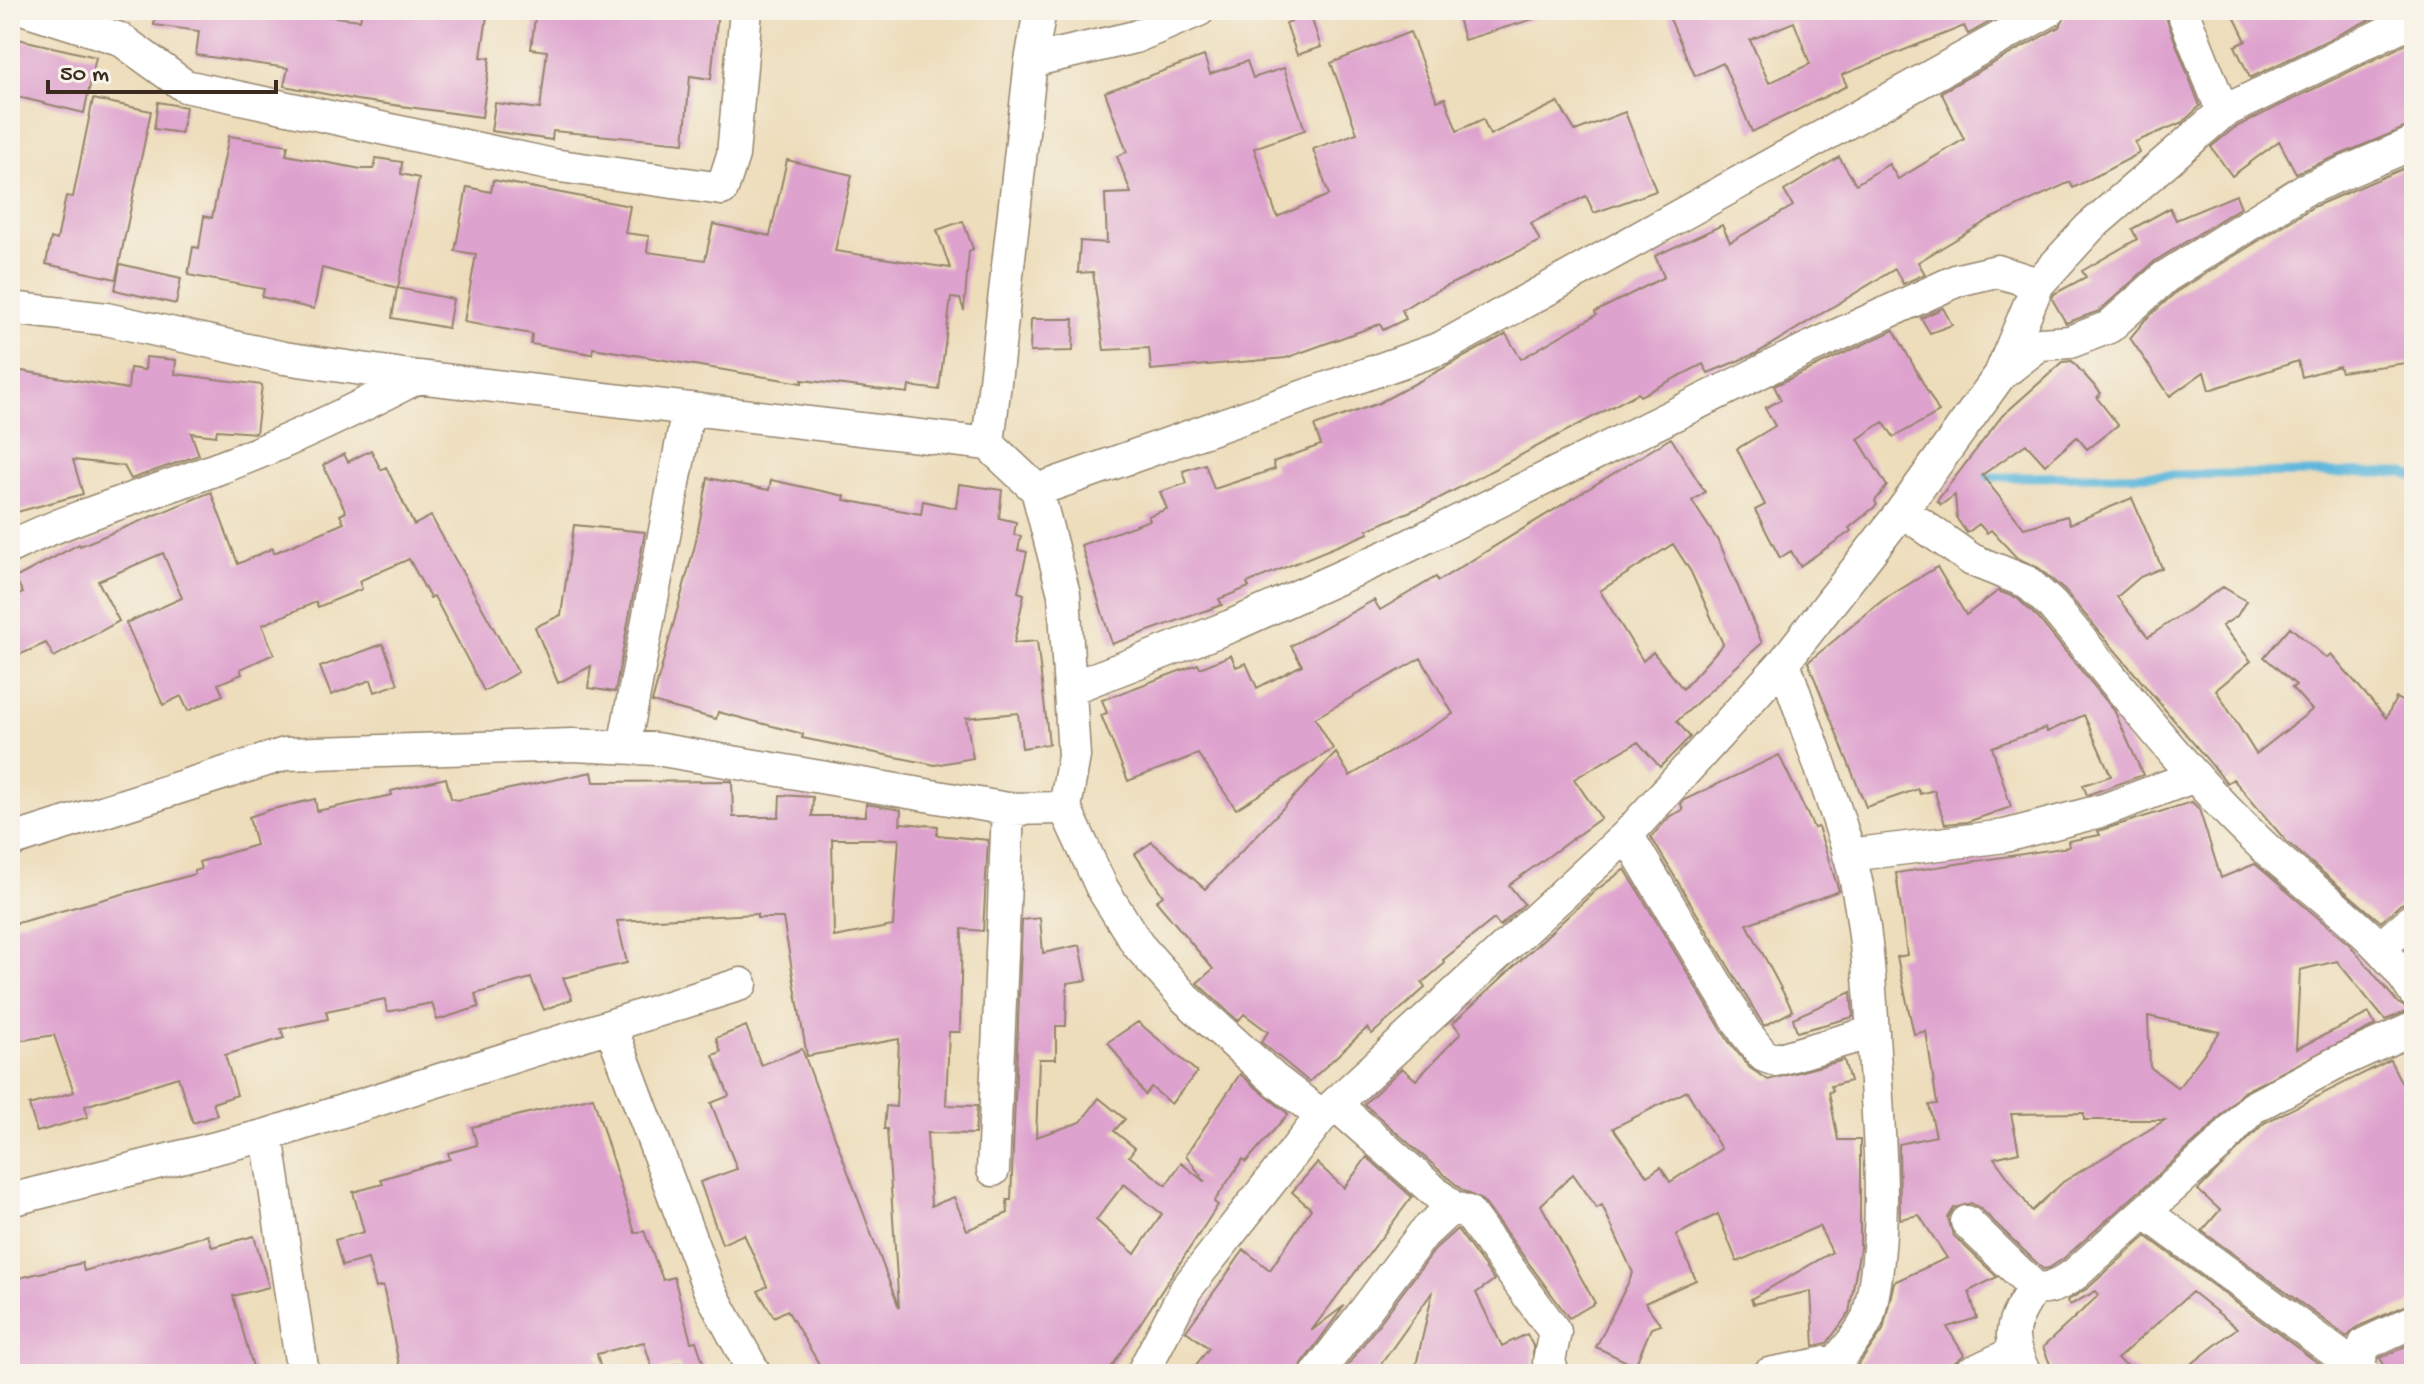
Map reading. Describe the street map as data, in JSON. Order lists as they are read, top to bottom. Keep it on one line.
{"scale_bar":"50 m"}
